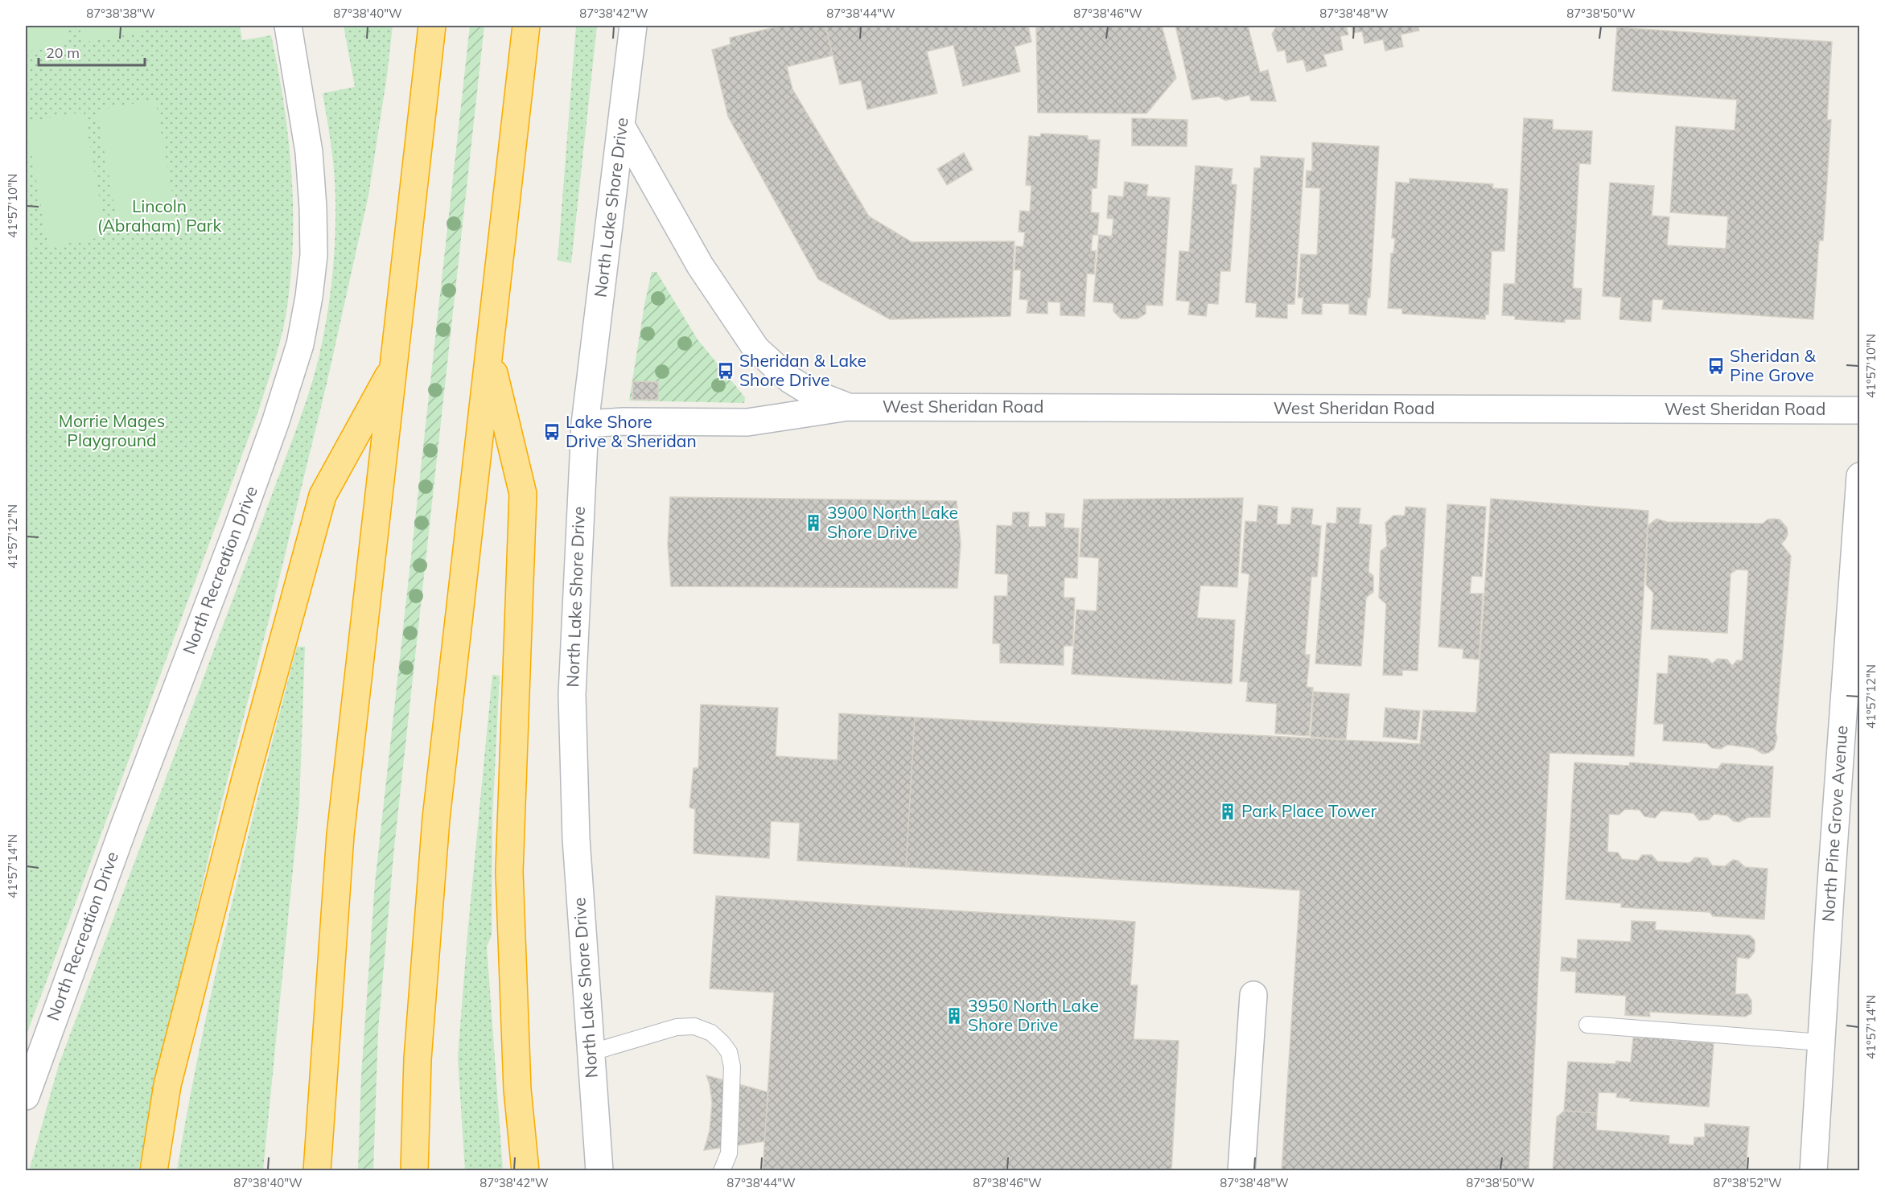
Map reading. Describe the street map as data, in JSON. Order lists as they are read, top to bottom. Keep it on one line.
{"streets":{"street":["North Lake Shore Drive","West Sheridan Road","North Recreation Drive","North Pine Grove Avenue"]},"crossings":[["North Lake Shore Drive","West Sheridan Road"]],"parks":["Lincoln (Abraham) Park","Morrie Mages Playground"],"places":{"bus stop":["Sheridan & Pine Grove","Sheridan & Lake Shore Drive","Lake Shore Drive & Sheridan"],"building":["3900 North Lake Shore Drive","Park Place Tower","3950 North Lake Shore Drive"]},"scale_bar":"20 m","coordinates":["87°38'38\"W","87°38'40\"W","87°38'42\"W","87°38'44\"W","87°38'46\"W","87°38'48\"W","87°38'50\"W","41°57'10\"N","41°57'12\"N","41°57'14\"N","87°38'52\"W"]}
